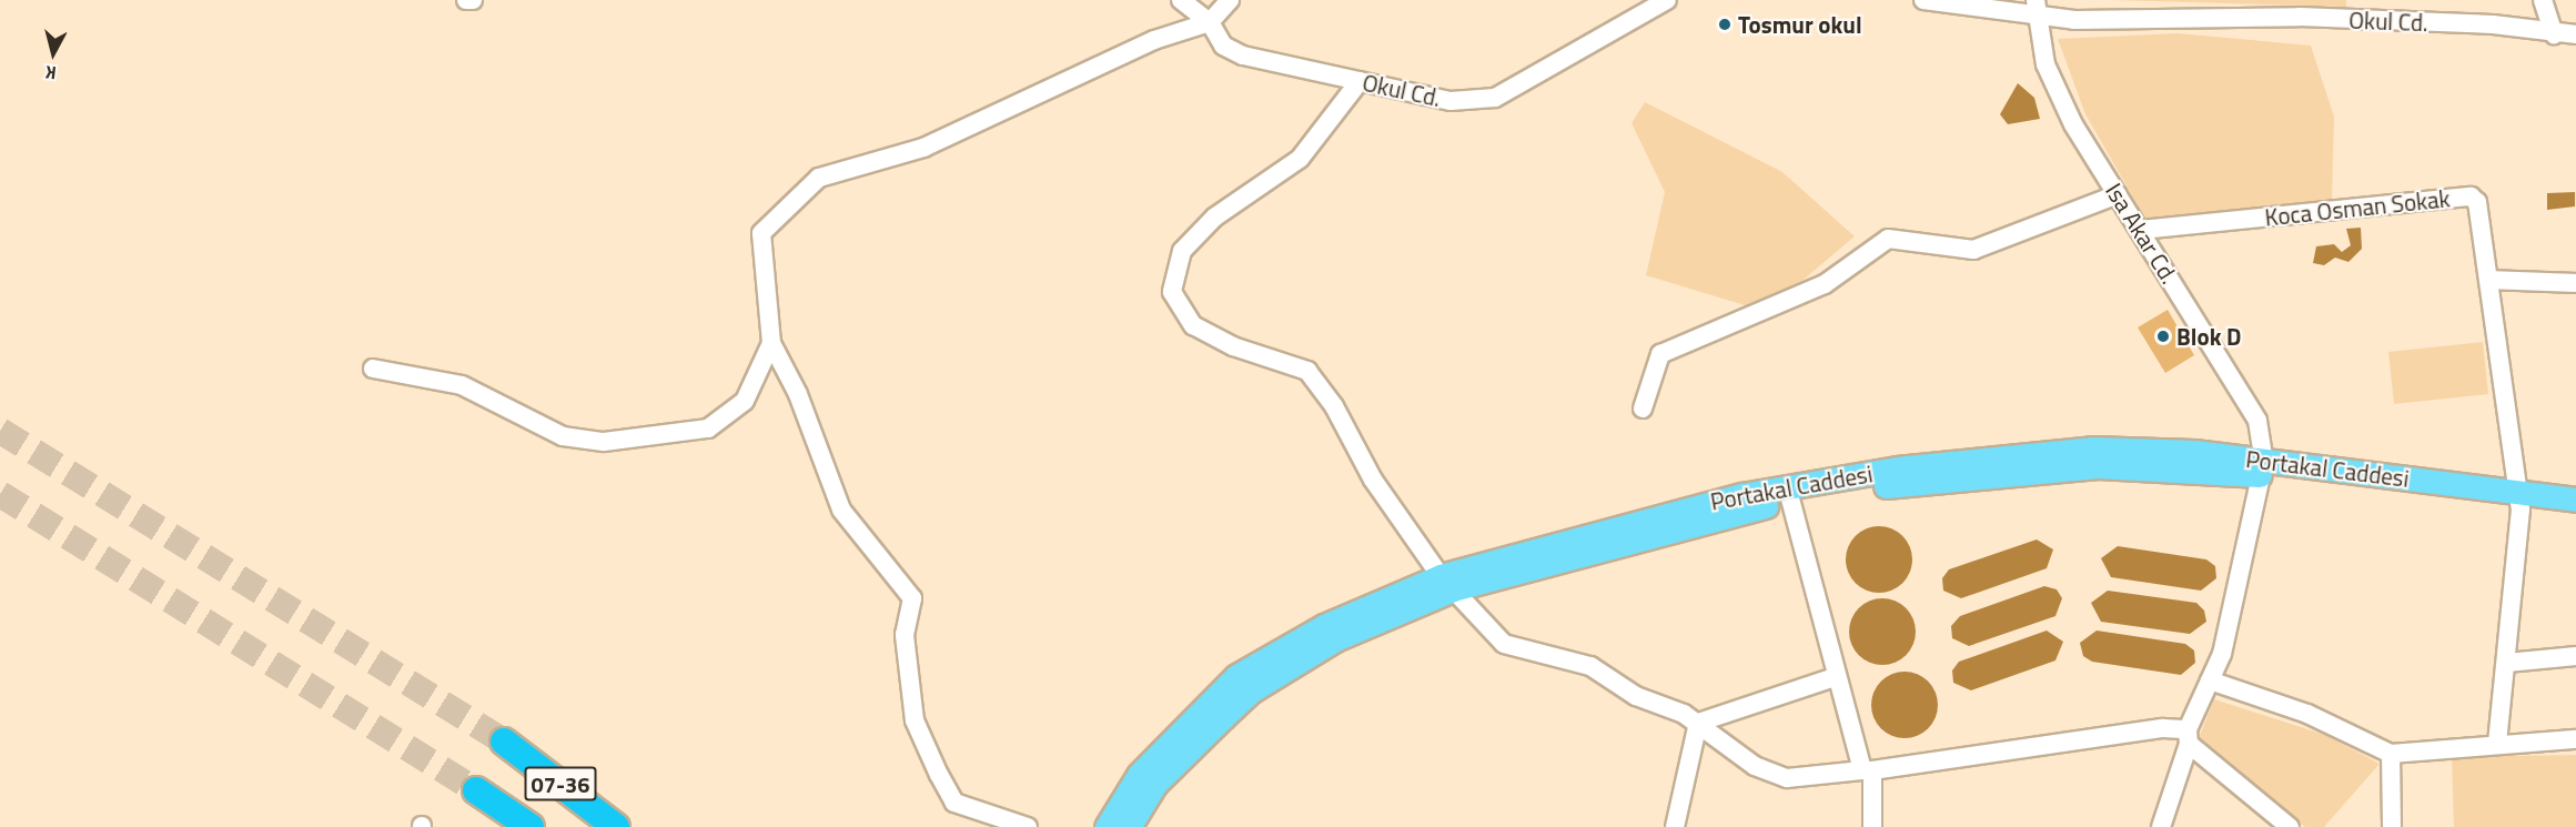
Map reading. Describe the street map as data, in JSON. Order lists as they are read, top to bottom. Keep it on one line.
{"streets":{"highway":["07-36"],"main road":["Portakal Caddesi"],"street":["Okul Cd.","Koca Osman Sokak","Isa Akar Cd."]},"crossings":[["Okul Cd.","Isa Akar Cd."],["Koca Osman Sokak","Isa Akar Cd."],["Koca Osman Sokak","Portakal Caddesi"],["Isa Akar Cd.","Portakal Caddesi"]],"places":["Tosmur okul","Blok D"],"north":"bottom"}
